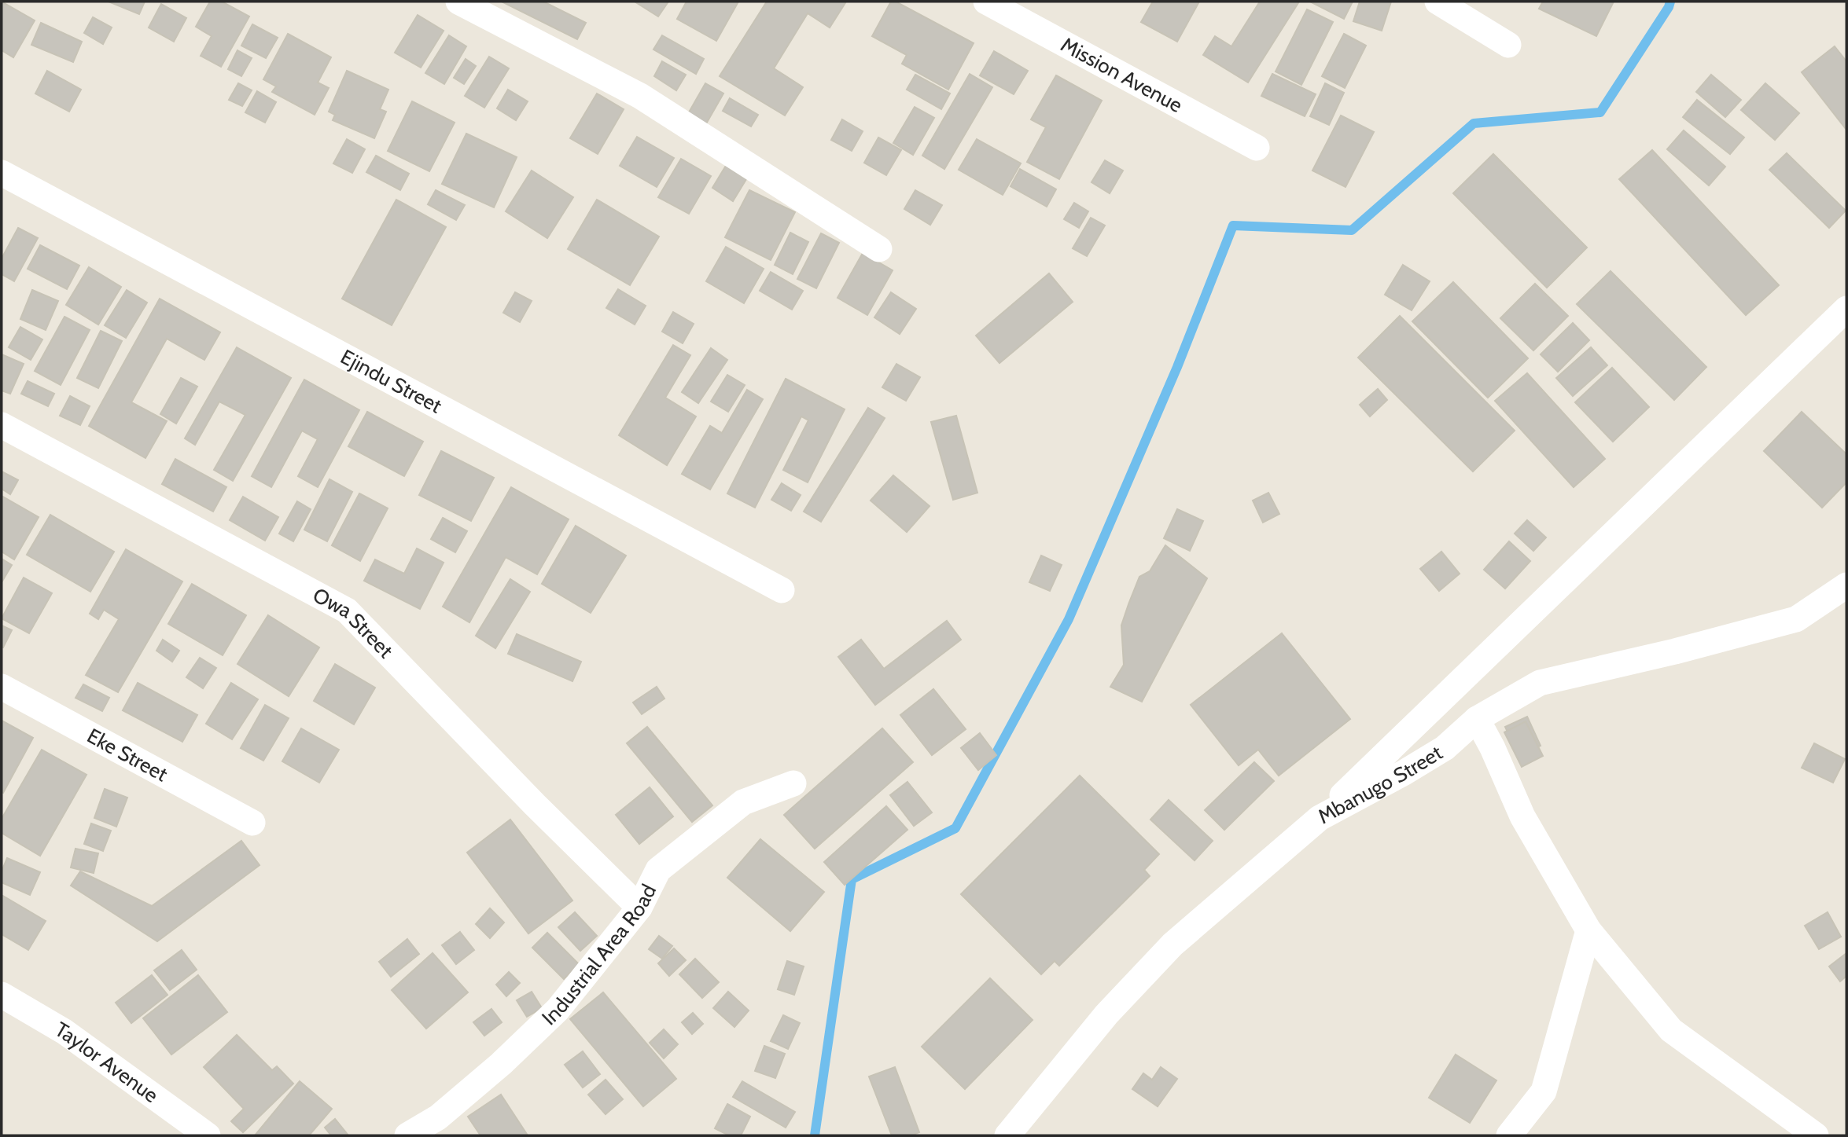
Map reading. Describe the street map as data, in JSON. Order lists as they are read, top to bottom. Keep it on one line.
{"streets":{"street":["Mission Avenue","Ejindu Street","Owa Street","Eke Street","Mbanugo Street","Industrial Area Road","Taylor Avenue"]},"crossings":[["Owa Street","Industrial Area Road"]]}
